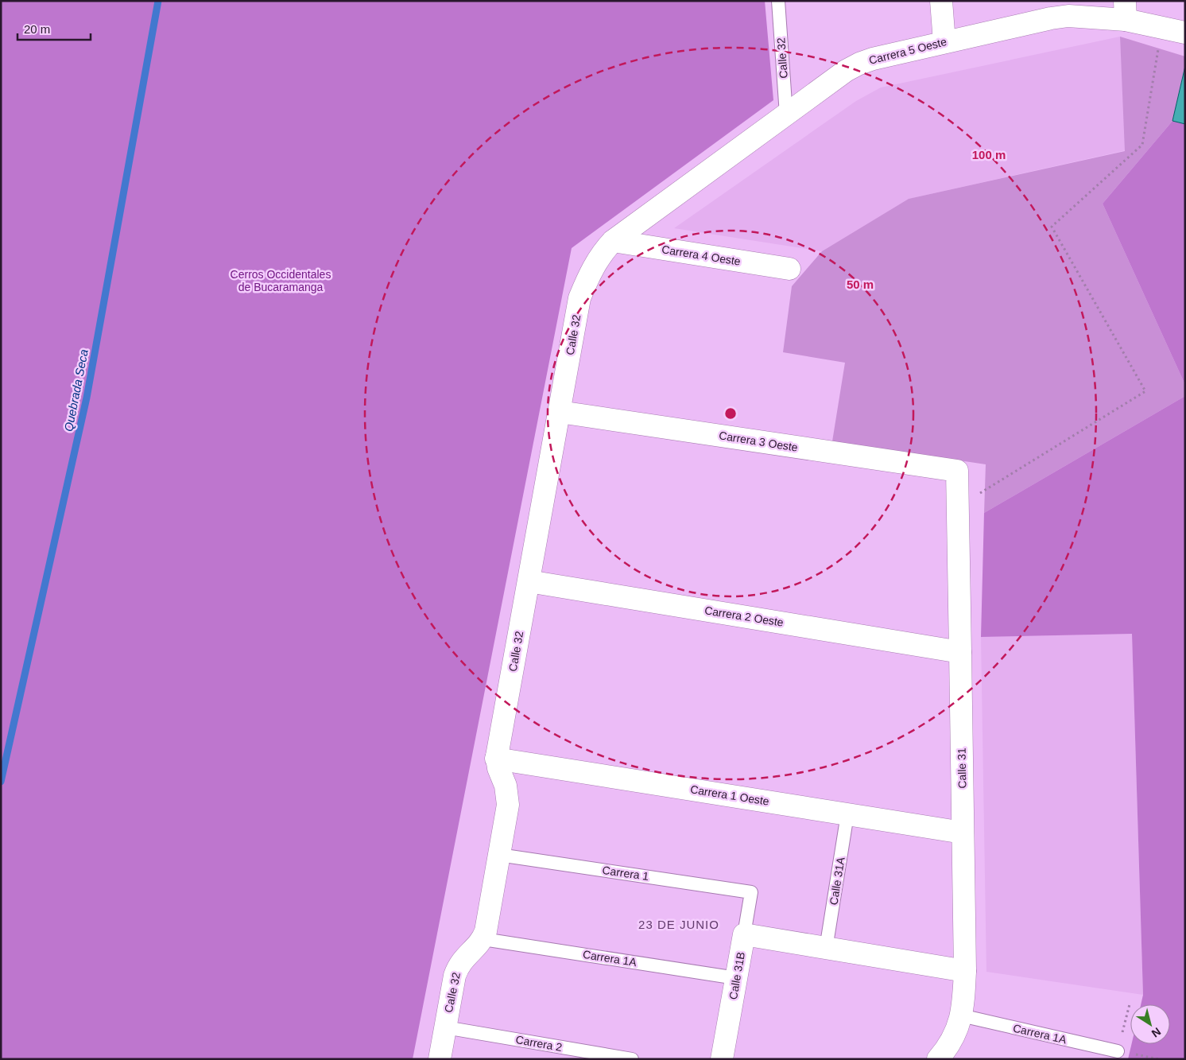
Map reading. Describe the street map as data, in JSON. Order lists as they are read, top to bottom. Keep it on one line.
{"streets":{"street":["Carrera 5 Oeste","Calle 32","Carrera 4 Oeste","Carrera 3 Oeste","Carrera 2 Oeste","Calle 31","Carrera 1 Oeste","Calle 31B"],"lane":["Carrera 1","Calle 31A","Carrera 1A","Carrera 2"]},"crossings":[["Carrera 5 Oeste","Calle 32"],["Carrera 5 Oeste","Carrera 4 Oeste"],["Calle 32","Carrera 4 Oeste"],["Calle 32","Carrera 3 Oeste"],["Calle 32","Carrera 2 Oeste"],["Calle 32","Carrera 1 Oeste"],["Calle 32","Carrera 1"],["Calle 32","Carrera 1A"],["Calle 32","Carrera 2"],["Carrera 3 Oeste","Calle 31"],["Carrera 2 Oeste","Calle 31"],["Calle 31","Carrera 1 Oeste"],["Calle 31","Carrera 1A"],["Carrera 1 Oeste","Calle 31A"],["Carrera 1","Calle 31B"],["Carrera 1A","Calle 31B"]],"districts":["23 DE JUNIO"],"water":["Quebrada Seca"],"parks":["Cerros Occidentales de Bucaramanga"],"scale_bar":"20 m","north":"bottom right","rings":["100 m","50 m"]}
